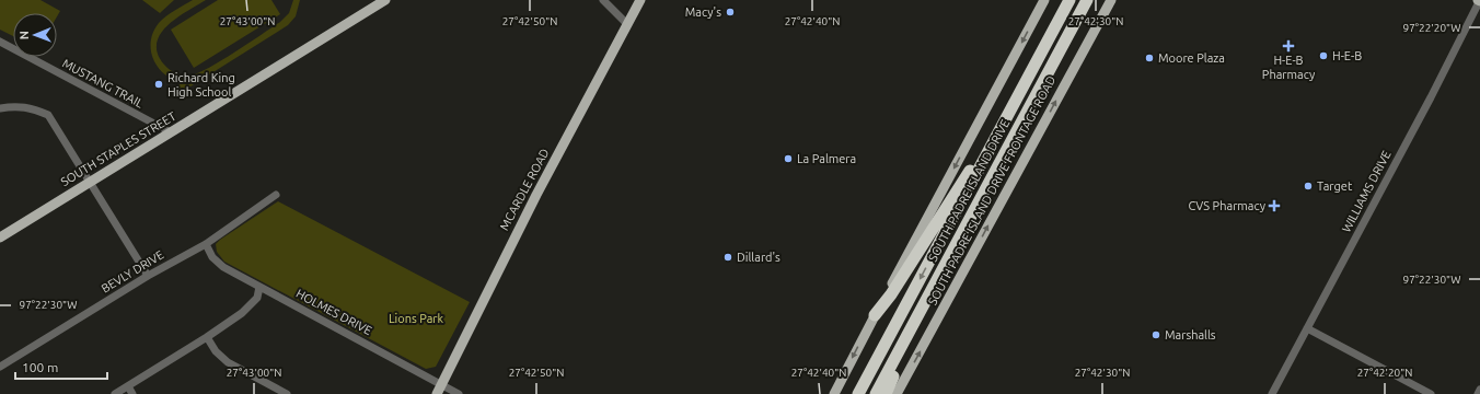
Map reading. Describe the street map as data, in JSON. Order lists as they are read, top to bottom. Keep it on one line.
{"streets":{"highway":["SOUTH PADRE ISLAND DRIVE"],"main road":["SOUTH STAPLES STREET","MCARDLE ROAD","SOUTH PADRE ISLAND DRIVE FRONTAGE ROAD"],"street":["MUSTANG TRAIL","WILLIAMS DRIVE","BEVLY DRIVE","HOLMES DRIVE"]},"crossings":[["MUSTANG TRAIL","SOUTH STAPLES STREET"],["MCARDLE ROAD","HOLMES DRIVE"],["BEVLY DRIVE","HOLMES DRIVE"]],"parks":["Lions Park"],"places":{"other":["Macy's","H-E-B","Moore Plaza","Richard King High School","La Palmera","Target","Dillard's","Marshalls"],"health":["H-E-B Pharmacy","CVS Pharmacy"]},"scale_bar":"100 m","north":"left","coordinates":["27°43'00\"N","27°42'50\"N","27°42'40\"N","27°42'30\"N","97°22'20\"W","97°22'30\"W","27°42'20\"N"]}
